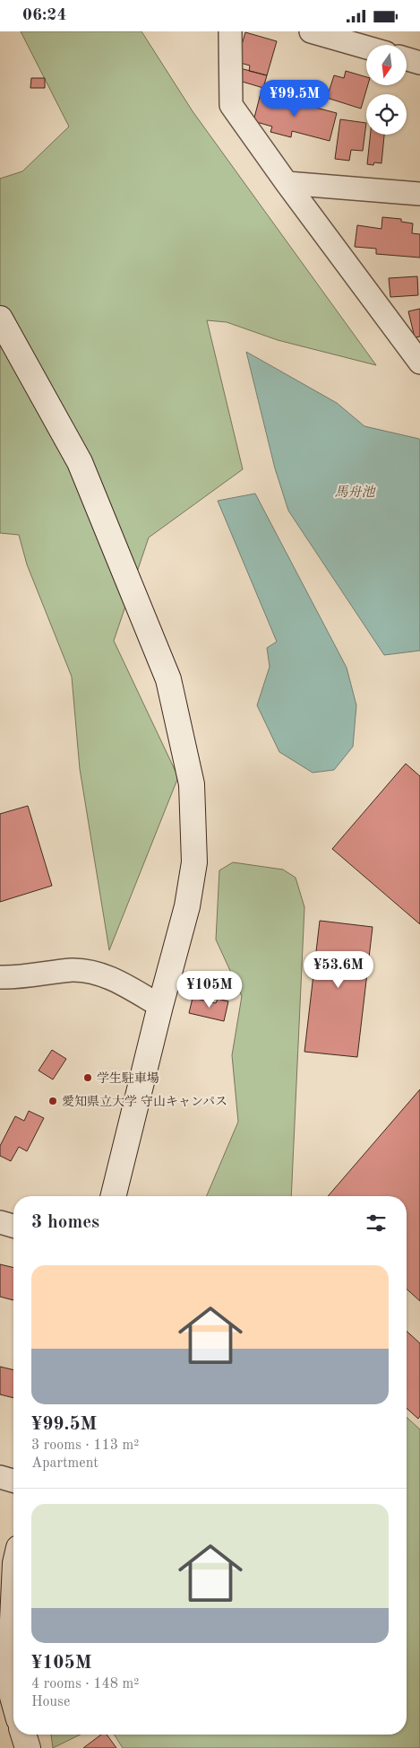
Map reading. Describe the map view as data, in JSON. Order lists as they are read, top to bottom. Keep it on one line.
{"water":["馬舟池"],"places":["学生駐車場","愛知県立大学 守山キャンパス"],"north":"bottom","page":{"status":"06:24","price":["¥99.5M","¥53.6M","¥105M"],"heading":"3 homes","list":[{"name":"¥99.5M","note":"3 rooms · 113 m² · Apartment"},{"name":"¥105M","note":"4 rooms · 148 m² · House"}]}}
